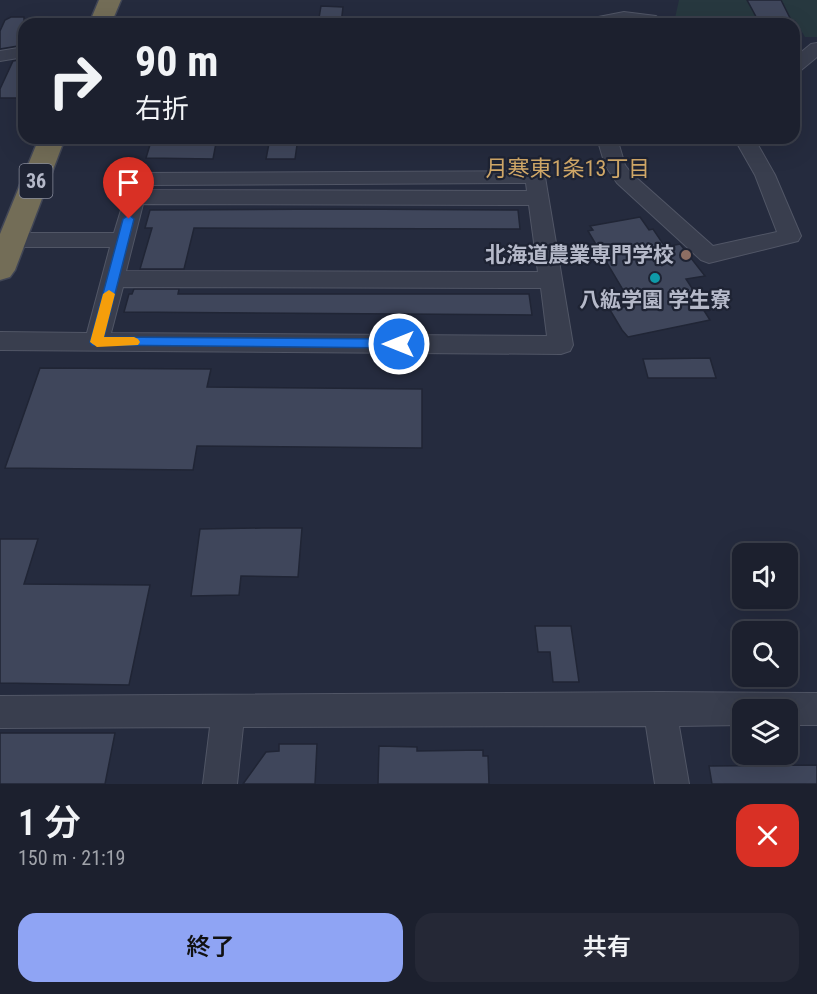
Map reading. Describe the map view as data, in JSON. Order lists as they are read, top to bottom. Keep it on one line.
{"streets":{"highway":["36"]},"districts":["月寒東1条13丁目"],"places":["北海道農業専門学校","八紘学園 学生寮"],"page":{"turn":["90 m","右折"],"heading":["1 分","150 m · 21:19"],"buttons":["終了","共有"]}}
